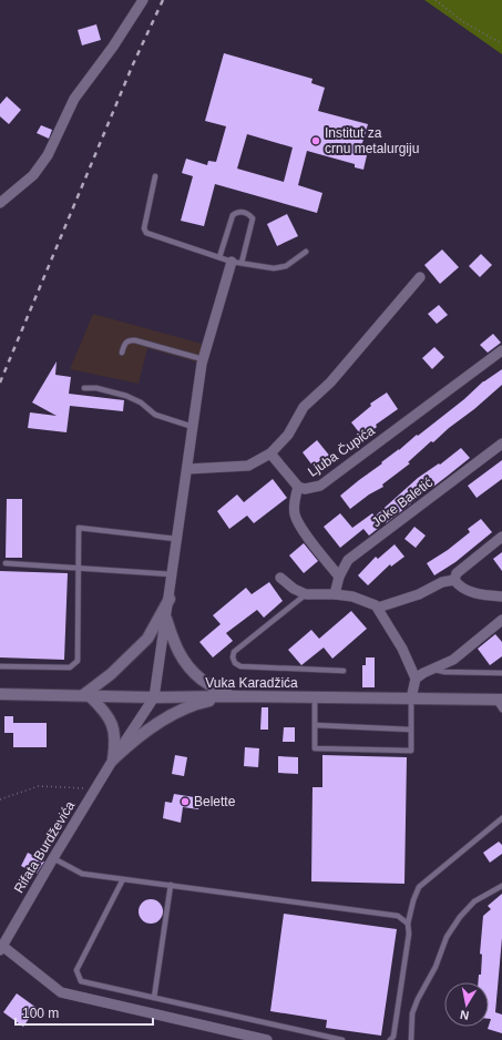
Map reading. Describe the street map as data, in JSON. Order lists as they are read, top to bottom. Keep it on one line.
{"streets":{"street":["Ljuba Čupića","Joke Baletić","Vuka Karadžića","Rifata Burdževića"]},"crossings":[["Vuka Karadžića","Rifata Burdževića"]],"places":["Institut za crnu metalurgiju","Belette"],"scale_bar":"100 m","north":"bottom"}
